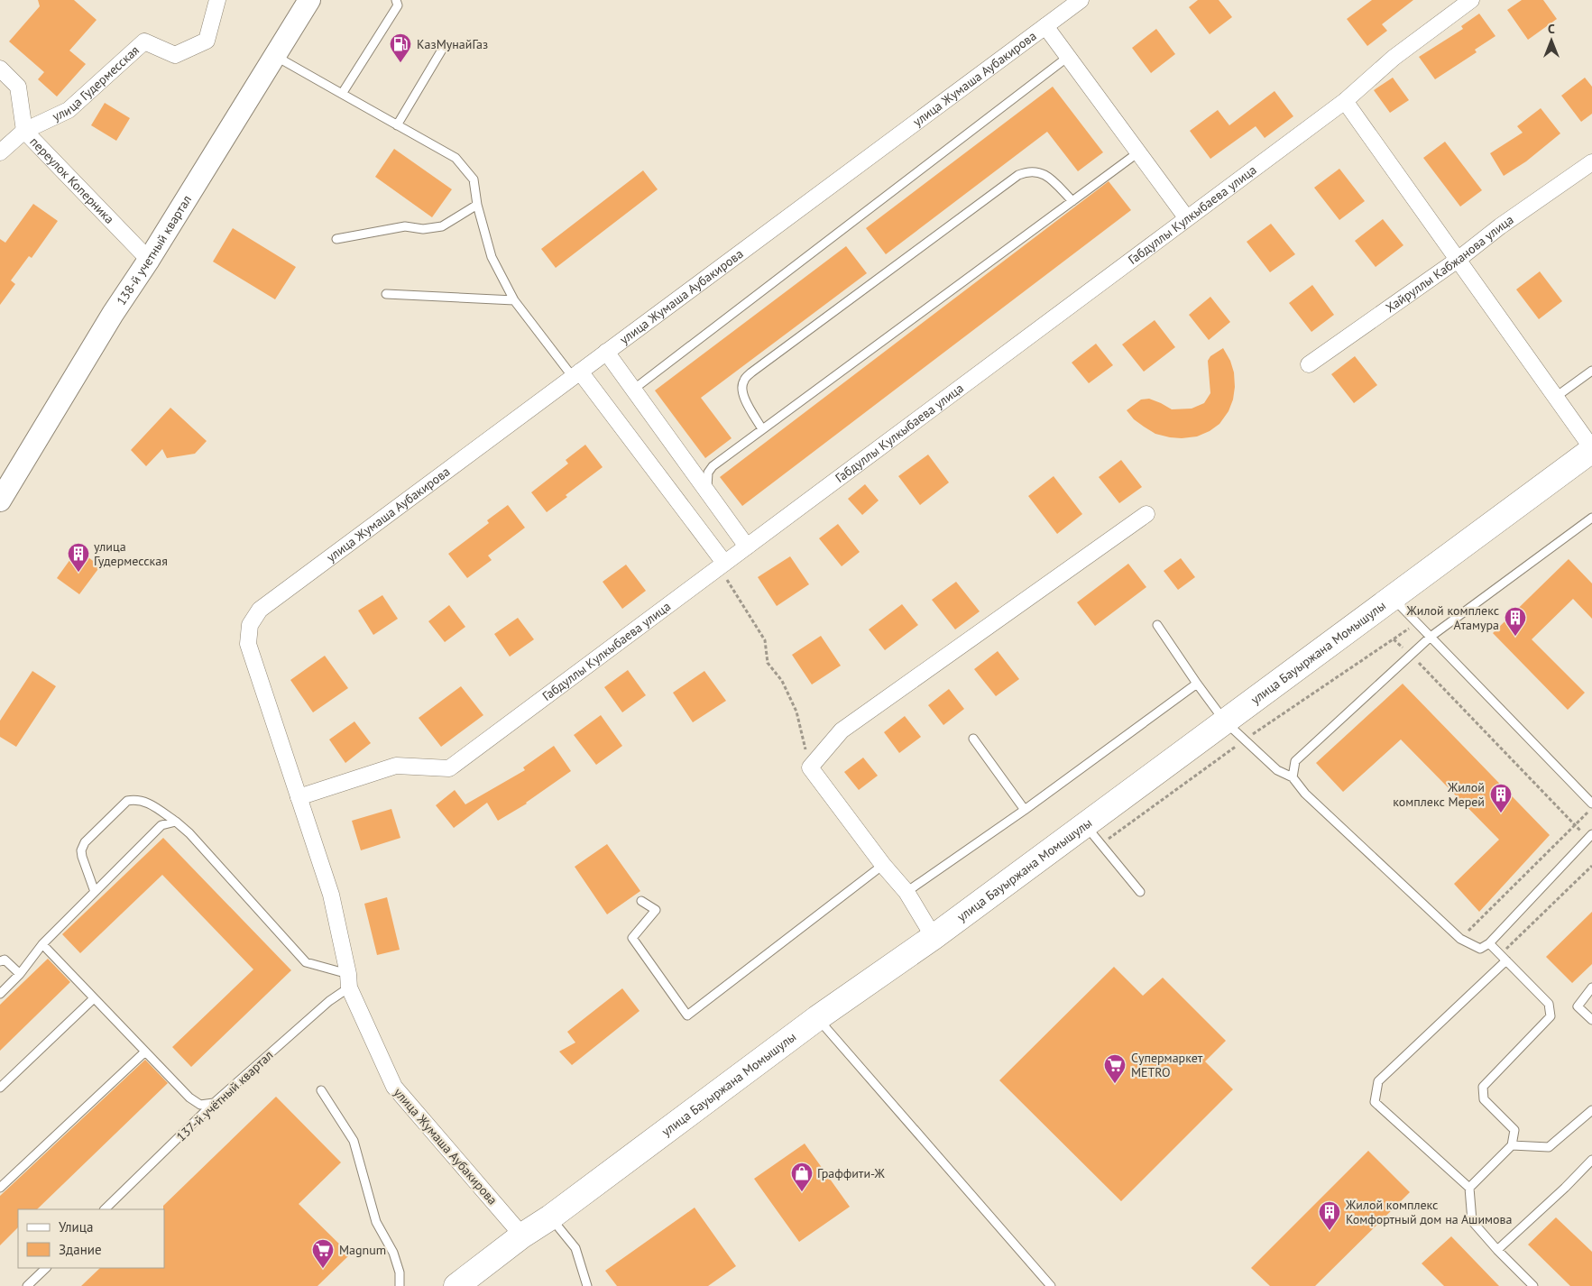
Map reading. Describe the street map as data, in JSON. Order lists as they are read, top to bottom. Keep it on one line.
{"streets":{"main road":["138-й учетный квартал","улица Бауыржана Момышулы"],"street":["улица Жумаша Аубакирова","улица Гудермесская","переулок Коперника","Габдуллы Кулкыбаева улица","Хайруллы Кабжанова улица"],"lane":["137-й учётный квартал"]},"crossings":[["улица Жумаша Аубакирова","Габдуллы Кулкыбаева улица"],["улица Жумаша Аубакирова","улица Бауыржана Момышулы"],["улица Жумаша Аубакирова","137-й учётный квартал"],["улица Гудермесская","переулок Коперника"],["переулок Коперника","138-й учетный квартал"]],"places":{"fuel station":["КазМунайГаз"],"building":["улица Гудермесская","Жилой комплекс Атамура","Жилой комплекс Мерей","Жилой комплекс Комфортный дом на Ашимова"],"supermarket":["Супермаркет METRO","Magnum"],"shop":["Граффити-Ж"]},"legend":["Улица","Здание"],"north":"top"}
